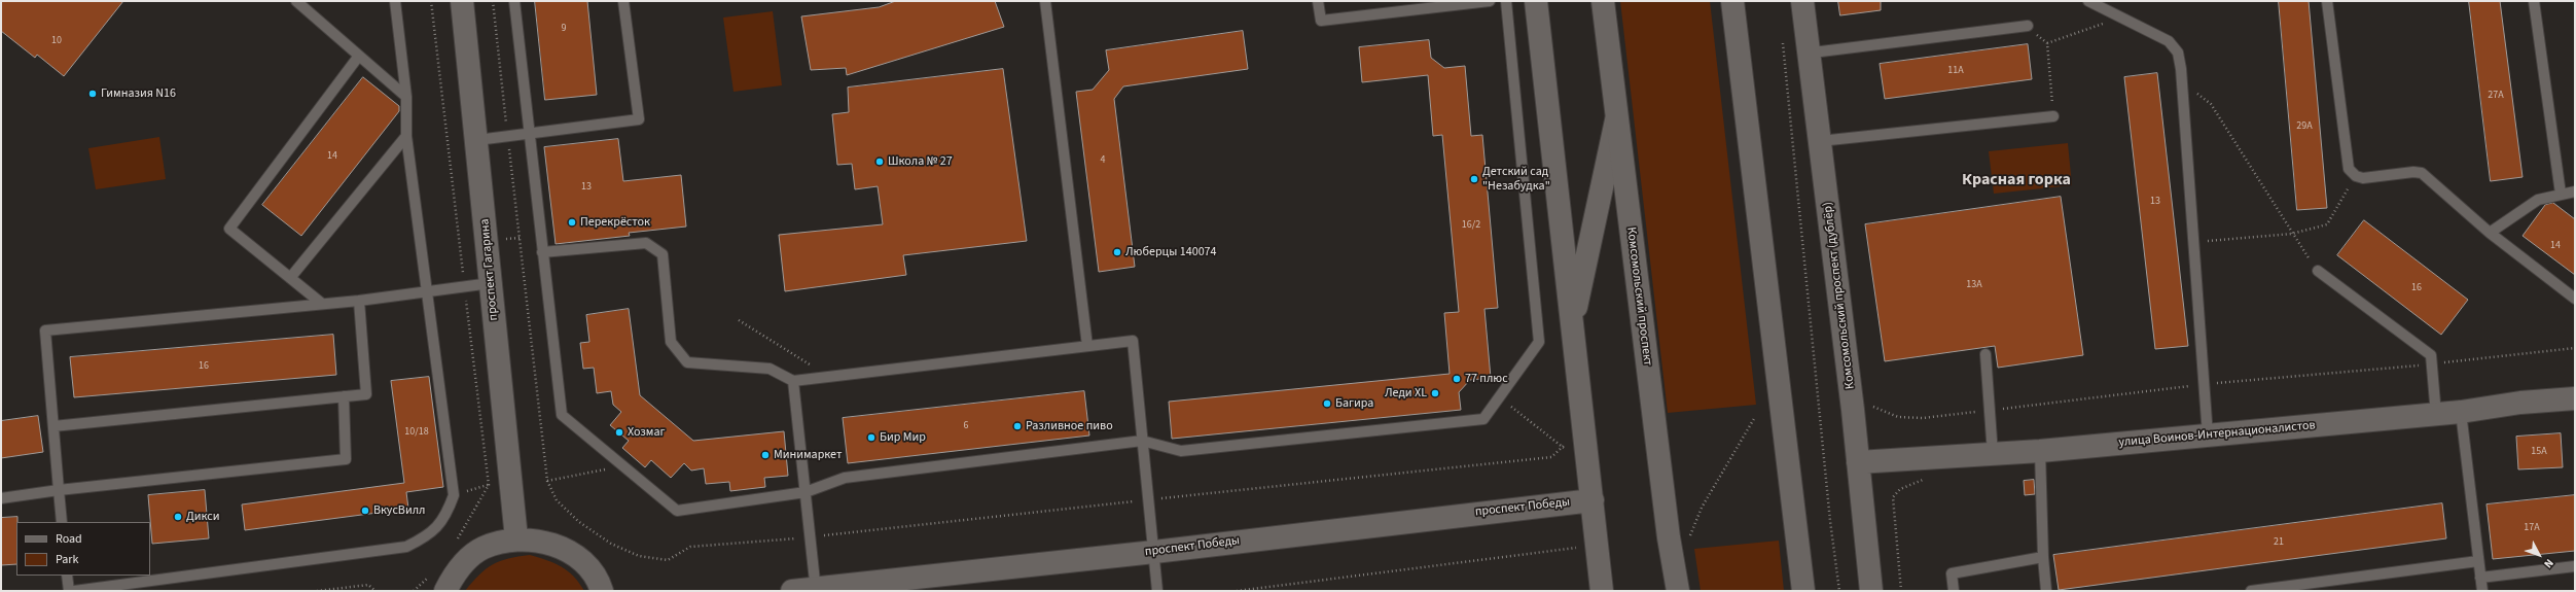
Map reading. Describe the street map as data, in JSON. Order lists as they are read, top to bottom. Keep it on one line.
{"streets":{"main road":["проспект Гагарина","Комсомольский проспект (дублёр)","Комсомольский проспект","улица Воинов-Интернационалистов","проспект Победы"]},"crossings":[["Комсомольский проспект (дублёр)","улица Воинов-Интернационалистов"]],"districts":["Красная горка"],"places":["Гимназия N16","Школа № 27","Детский сад \"Незабудка\"","Перекрёсток","Люберцы 140074","77 плюс","Леди XL","Багира","Разливное пиво","Хозмаг","Бир Мир","Минимаркет","ВкусВилл","Дикси"],"house_numbers":["9","10","11А","27А","29А","14","4","13","13","16/2","14","13А","16","16","6","10/18","15А","17А","21"],"legend":["Road","Park"],"north":"bottom right"}
